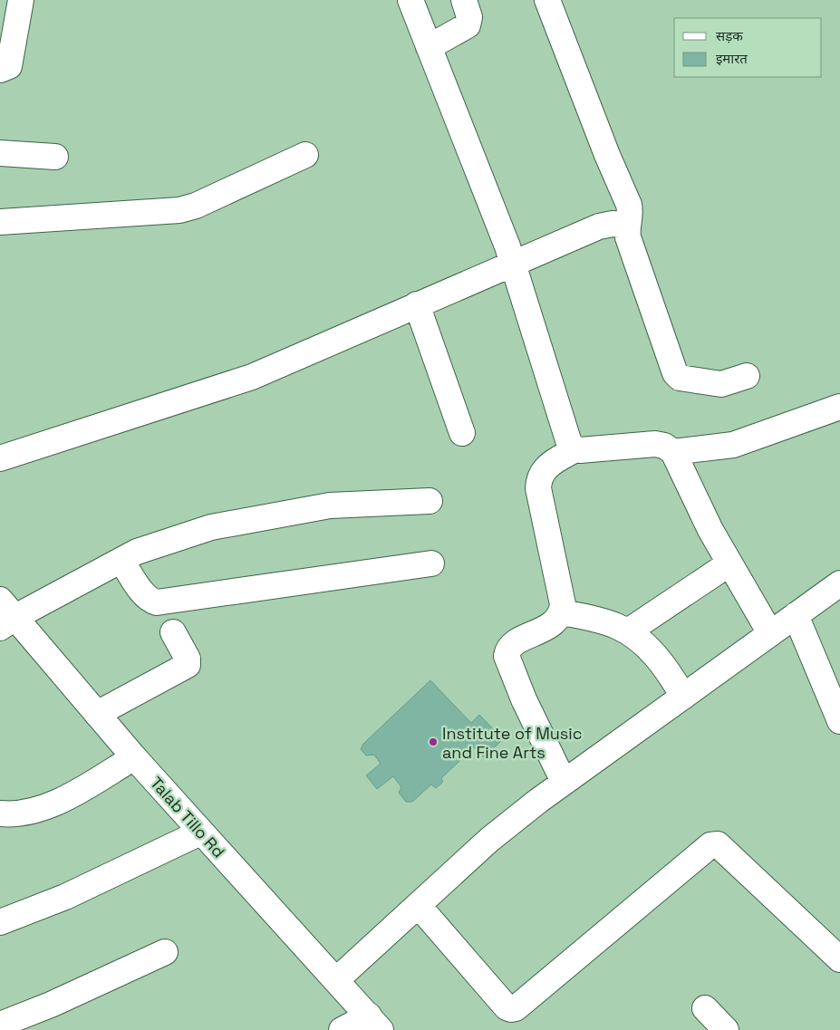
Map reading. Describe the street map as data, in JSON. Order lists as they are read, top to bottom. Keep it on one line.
{"streets":{"street":["Talab Tillo Rd"]},"places":["Institute of Music and Fine Arts"],"legend":["सड़क","इमारत"]}
